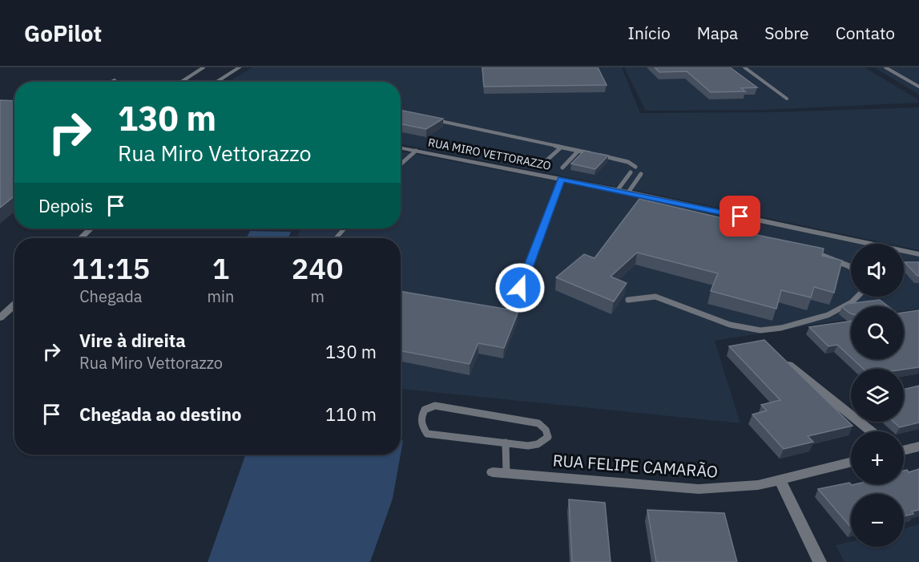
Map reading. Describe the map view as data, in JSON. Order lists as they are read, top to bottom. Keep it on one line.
{"streets":{"street":["RUA MIRO VETTORAZZO","RUA FELIPE CAMARÃO"]},"page":{"header":"GoPilot","nav":["Início","Mapa","Sobre","Contato"],"turn":["130 m","Rua Miro Vettorazzo"],"then":"Depois","eta":["11:15","Chegada","1","min","240","m"],"map_buttons":["+","−"],"list":[{"name":"Vire à direita","note":"Rua Miro Vettorazzo","value":"130 m"},{"name":"Chegada ao destino","value":"110 m"}]}}
